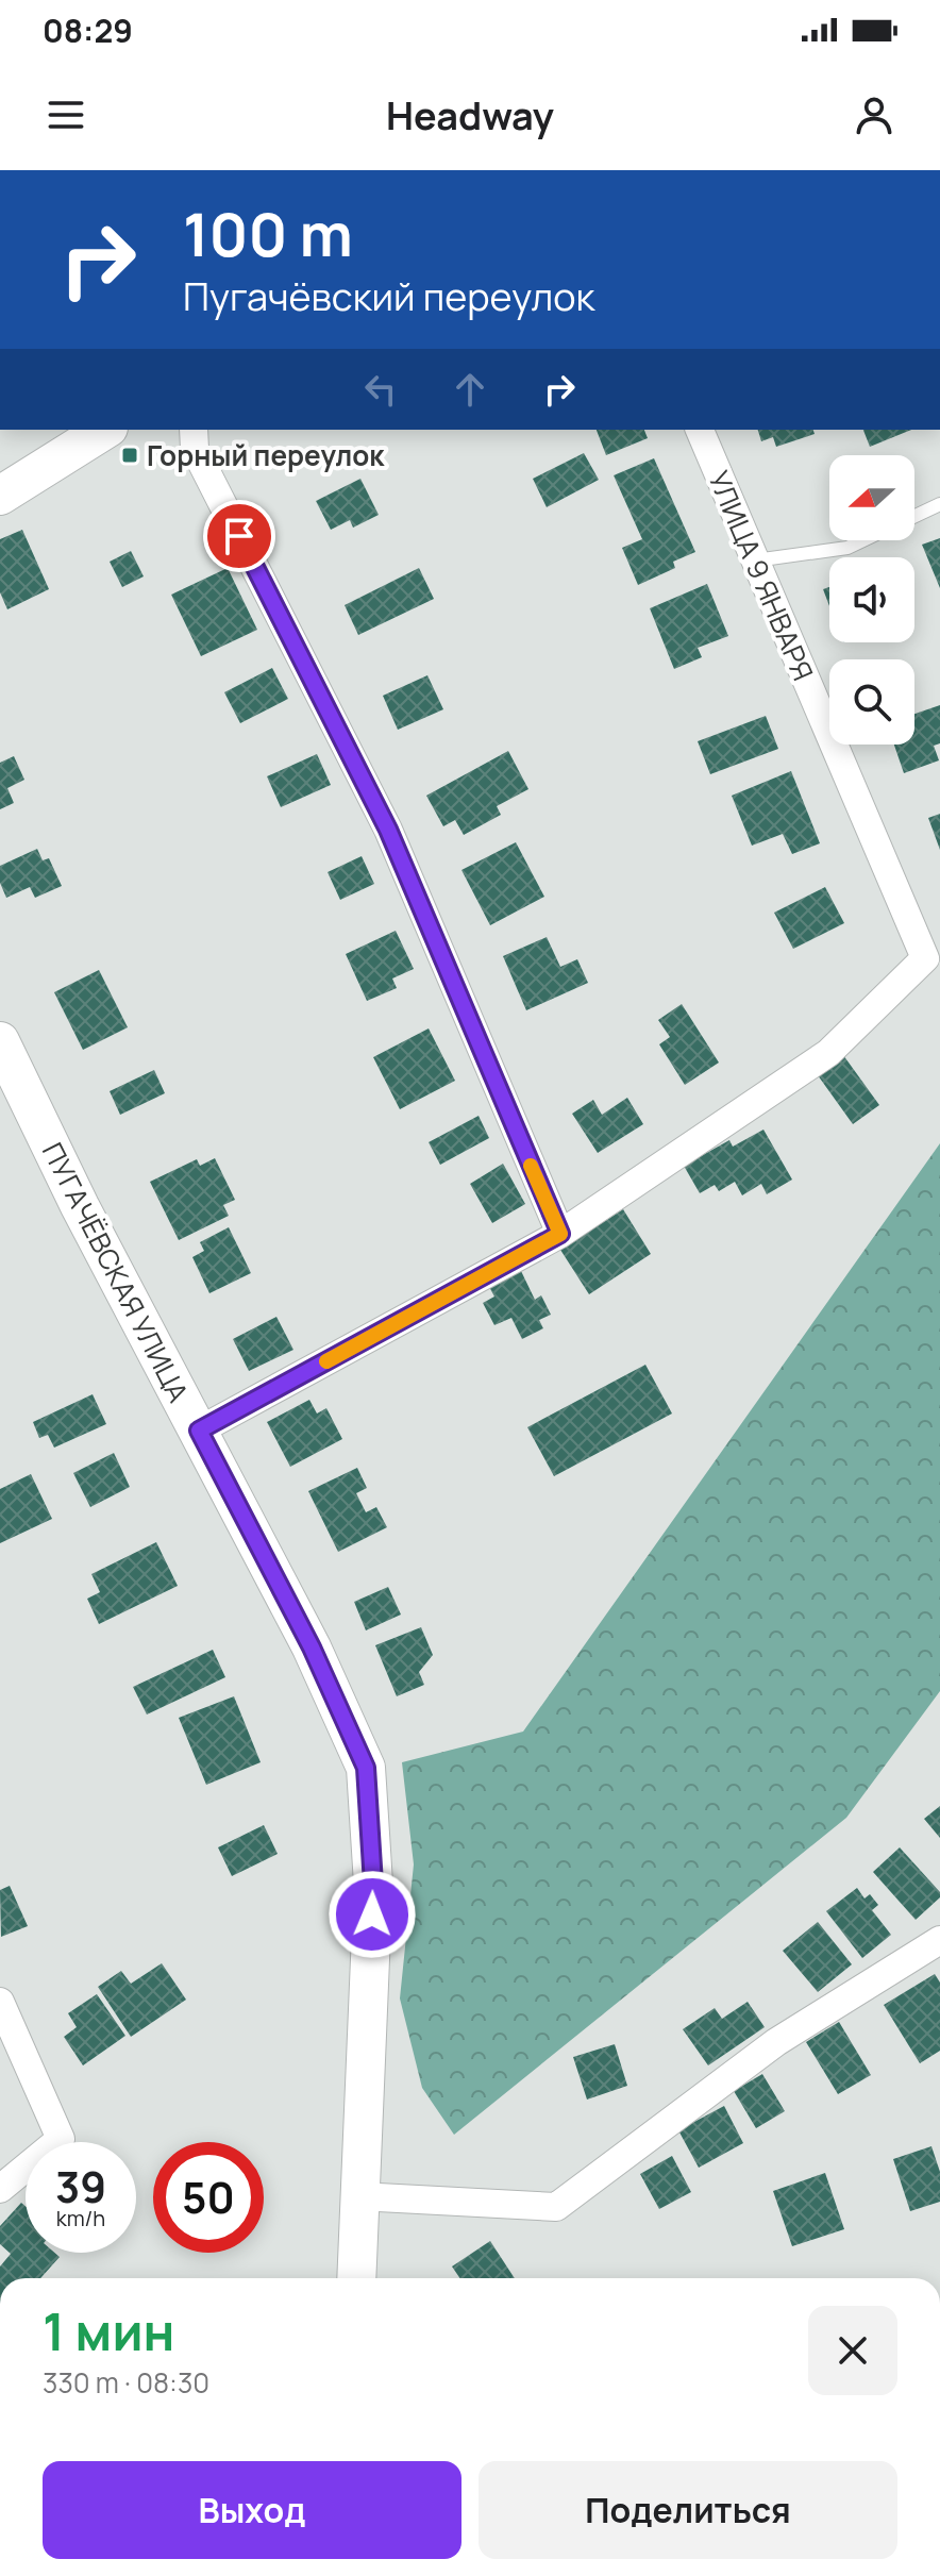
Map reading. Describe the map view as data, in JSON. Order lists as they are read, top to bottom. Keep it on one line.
{"streets":{"main road":["ПУГАЧЁВСКАЯ УЛИЦА"],"street":["УЛИЦА 9 ЯНВАРЯ"]},"places":{"transit":["Горный переулок"]},"north":"left","page":{"status":"08:29","header":"Headway","turn":["100 m","Пугачёвский переулок"],"speed":"39 km/h","limit":"50","heading":["1 мин","330 m · 08:30"],"buttons":["Выход","Поделиться"]}}
